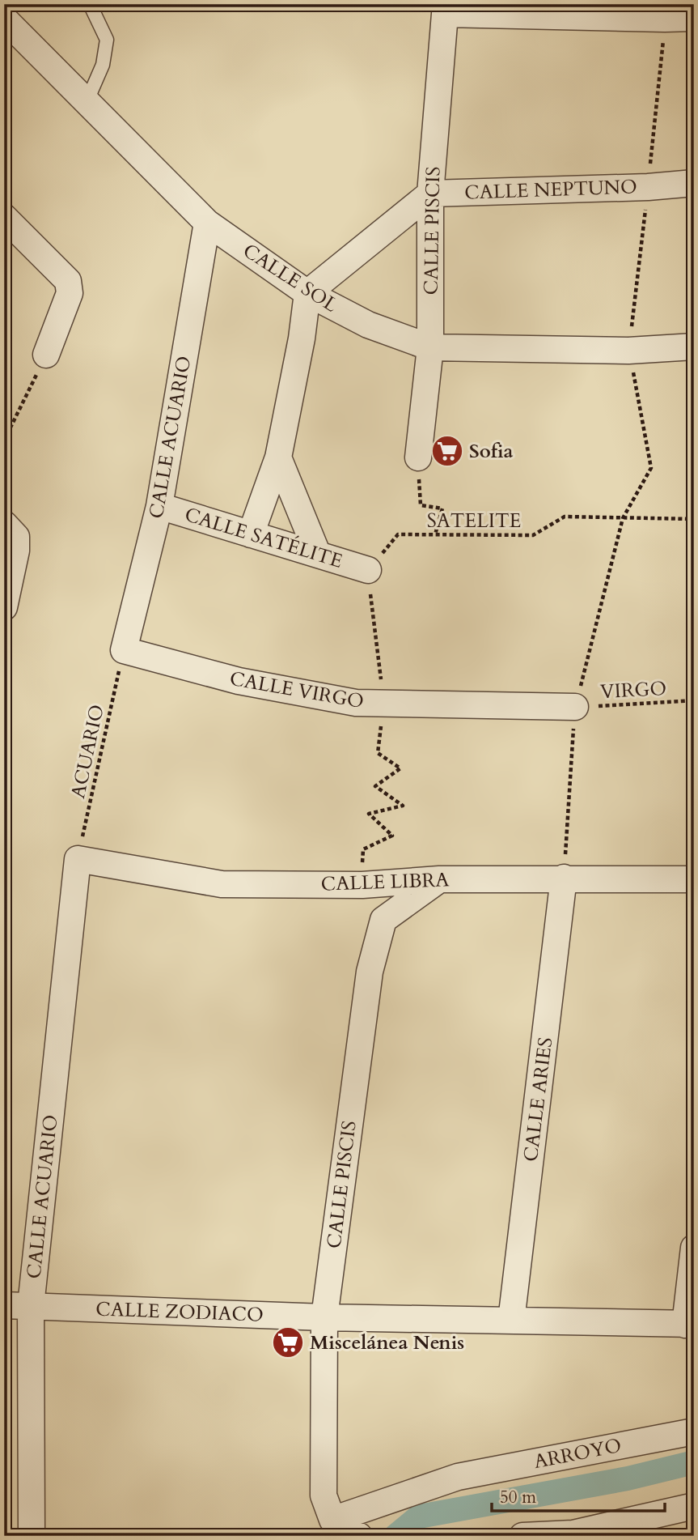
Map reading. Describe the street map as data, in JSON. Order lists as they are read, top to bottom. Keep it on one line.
{"streets":{"street":["CALLE NEPTUNO","CALLE PISCIS","CALLE SOL","CALLE ACUARIO","CALLE SATÉLITE","CALLE VIRGO","CALLE LIBRA","CALLE ARIES","CALLE ZODIACO","ARROYO"],"path":["SATELITE","VIRGO","ACUARIO"]},"crossings":[["CALLE NEPTUNO","CALLE PISCIS"],["CALLE PISCIS","CALLE SOL"],["CALLE PISCIS","CALLE LIBRA"],["CALLE PISCIS","CALLE ZODIACO"],["CALLE PISCIS","ARROYO"],["CALLE SOL","CALLE ACUARIO"],["CALLE ACUARIO","CALLE SATÉLITE"],["CALLE ACUARIO","CALLE VIRGO"],["CALLE ACUARIO","ACUARIO"],["CALLE ACUARIO","CALLE LIBRA"],["CALLE ACUARIO","CALLE ZODIACO"],["SATELITE","CALLE SATÉLITE"],["CALLE VIRGO","VIRGO"],["CALLE VIRGO","ACUARIO"],["ACUARIO","CALLE LIBRA"],["CALLE LIBRA","CALLE ARIES"],["CALLE ARIES","CALLE ZODIACO"]],"places":{"supermarket":["Sofia","Miscelánea Nenis"]},"scale_bar":"50 m"}
